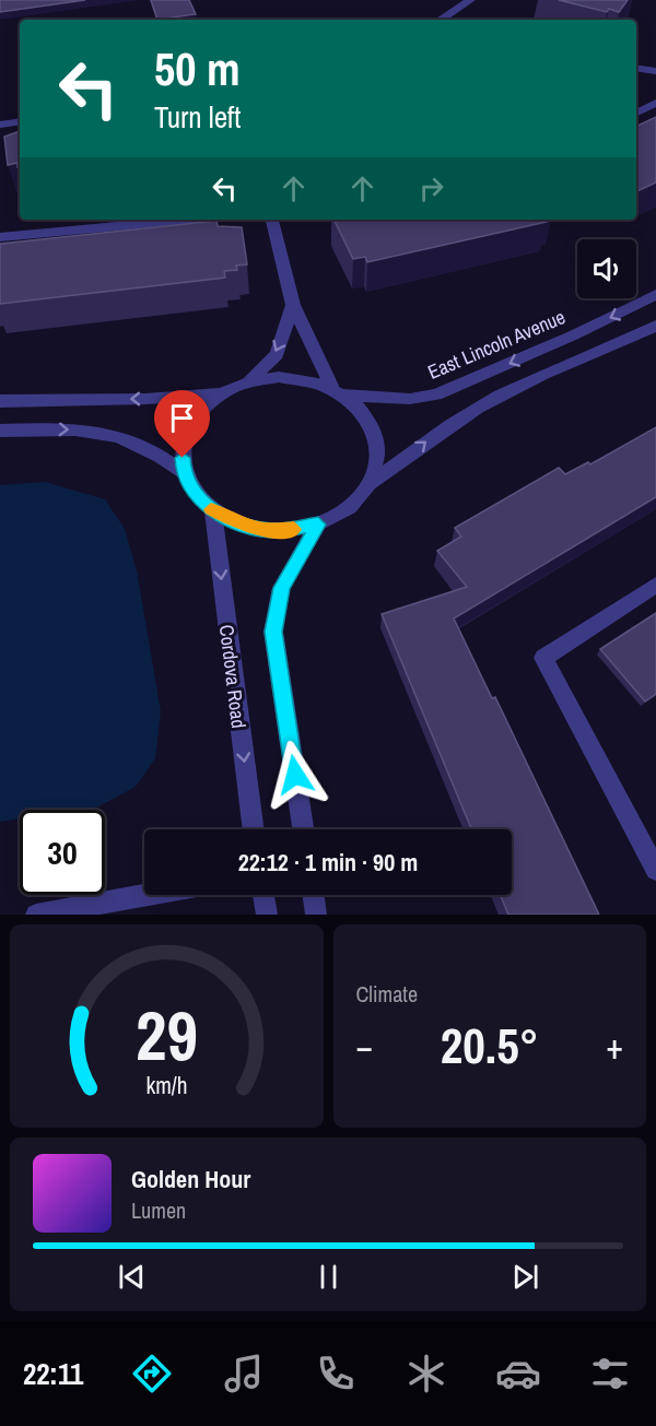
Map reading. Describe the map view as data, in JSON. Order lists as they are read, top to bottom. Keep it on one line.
{"streets":{"street":["East Lincoln Avenue","Cordova Road"]},"crossings":[["East Lincoln Avenue","Cordova Road"]],"page":{"turn":["50 m","Turn left"],"limit":"30","trip":"22:12 · 1 min · 90 m","tile":"Climate","heat":["−","20.5°","+"],"song":["Golden Hour","Lumen"],"tabs":"22:11","gauge":["29","km/h"]}}
